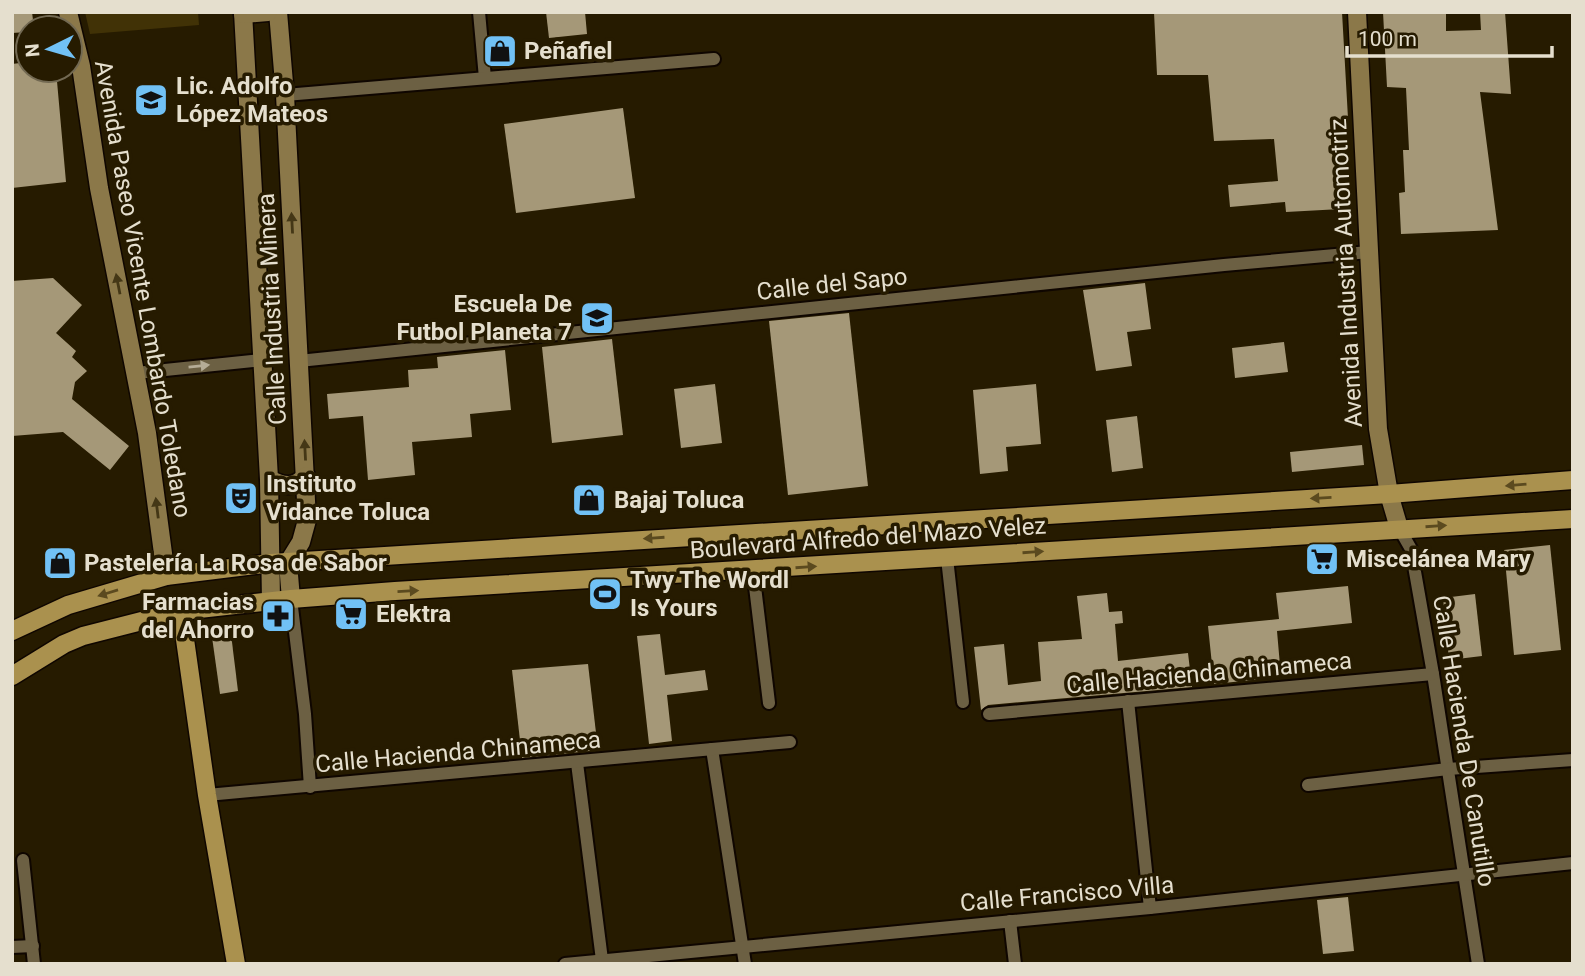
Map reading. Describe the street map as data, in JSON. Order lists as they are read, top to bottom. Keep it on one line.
{"streets":{"main road":["Avenida Industria Automotriz","Avenida Paseo Vicente Lombardo Toledano","Calle Industria Minera","Boulevard Alfredo del Mazo Velez"],"street":["Calle del Sapo","Calle Hacienda Chinameca","Calle Hacienda De Canutillo","Calle Francisco Villa"]},"crossings":[["Avenida Industria Automotriz","Calle del Sapo"],["Avenida Industria Automotriz","Boulevard Alfredo del Mazo Velez"],["Avenida Industria Automotriz","Calle Hacienda De Canutillo"],["Calle del Sapo","Calle Industria Minera"],["Avenida Paseo Vicente Lombardo Toledano","Boulevard Alfredo del Mazo Velez"],["Calle Industria Minera","Boulevard Alfredo del Mazo Velez"],["Boulevard Alfredo del Mazo Velez","Calle Hacienda De Canutillo"],["Calle Hacienda Chinameca","Calle Hacienda De Canutillo"],["Calle Hacienda De Canutillo","Calle Francisco Villa"]],"one_way":["Avenida Paseo Vicente Lombardo Toledano"],"places":{"shop":["Peñafiel","Bajaj Toluca","Pastelería La Rosa de Sabor"],"school or university":["Lic. Adolfo López Mateos","Escuela De Futbol Planeta 7"],"theatre":["Instituto Vidance Toluca"],"supermarket":["Miscelánea Mary","Elektra"],"sports":["Twy The Wordl Is Yours"],"pharmacy":["Farmacias del Ahorro"]},"scale_bar":"100 m","north":"left"}
